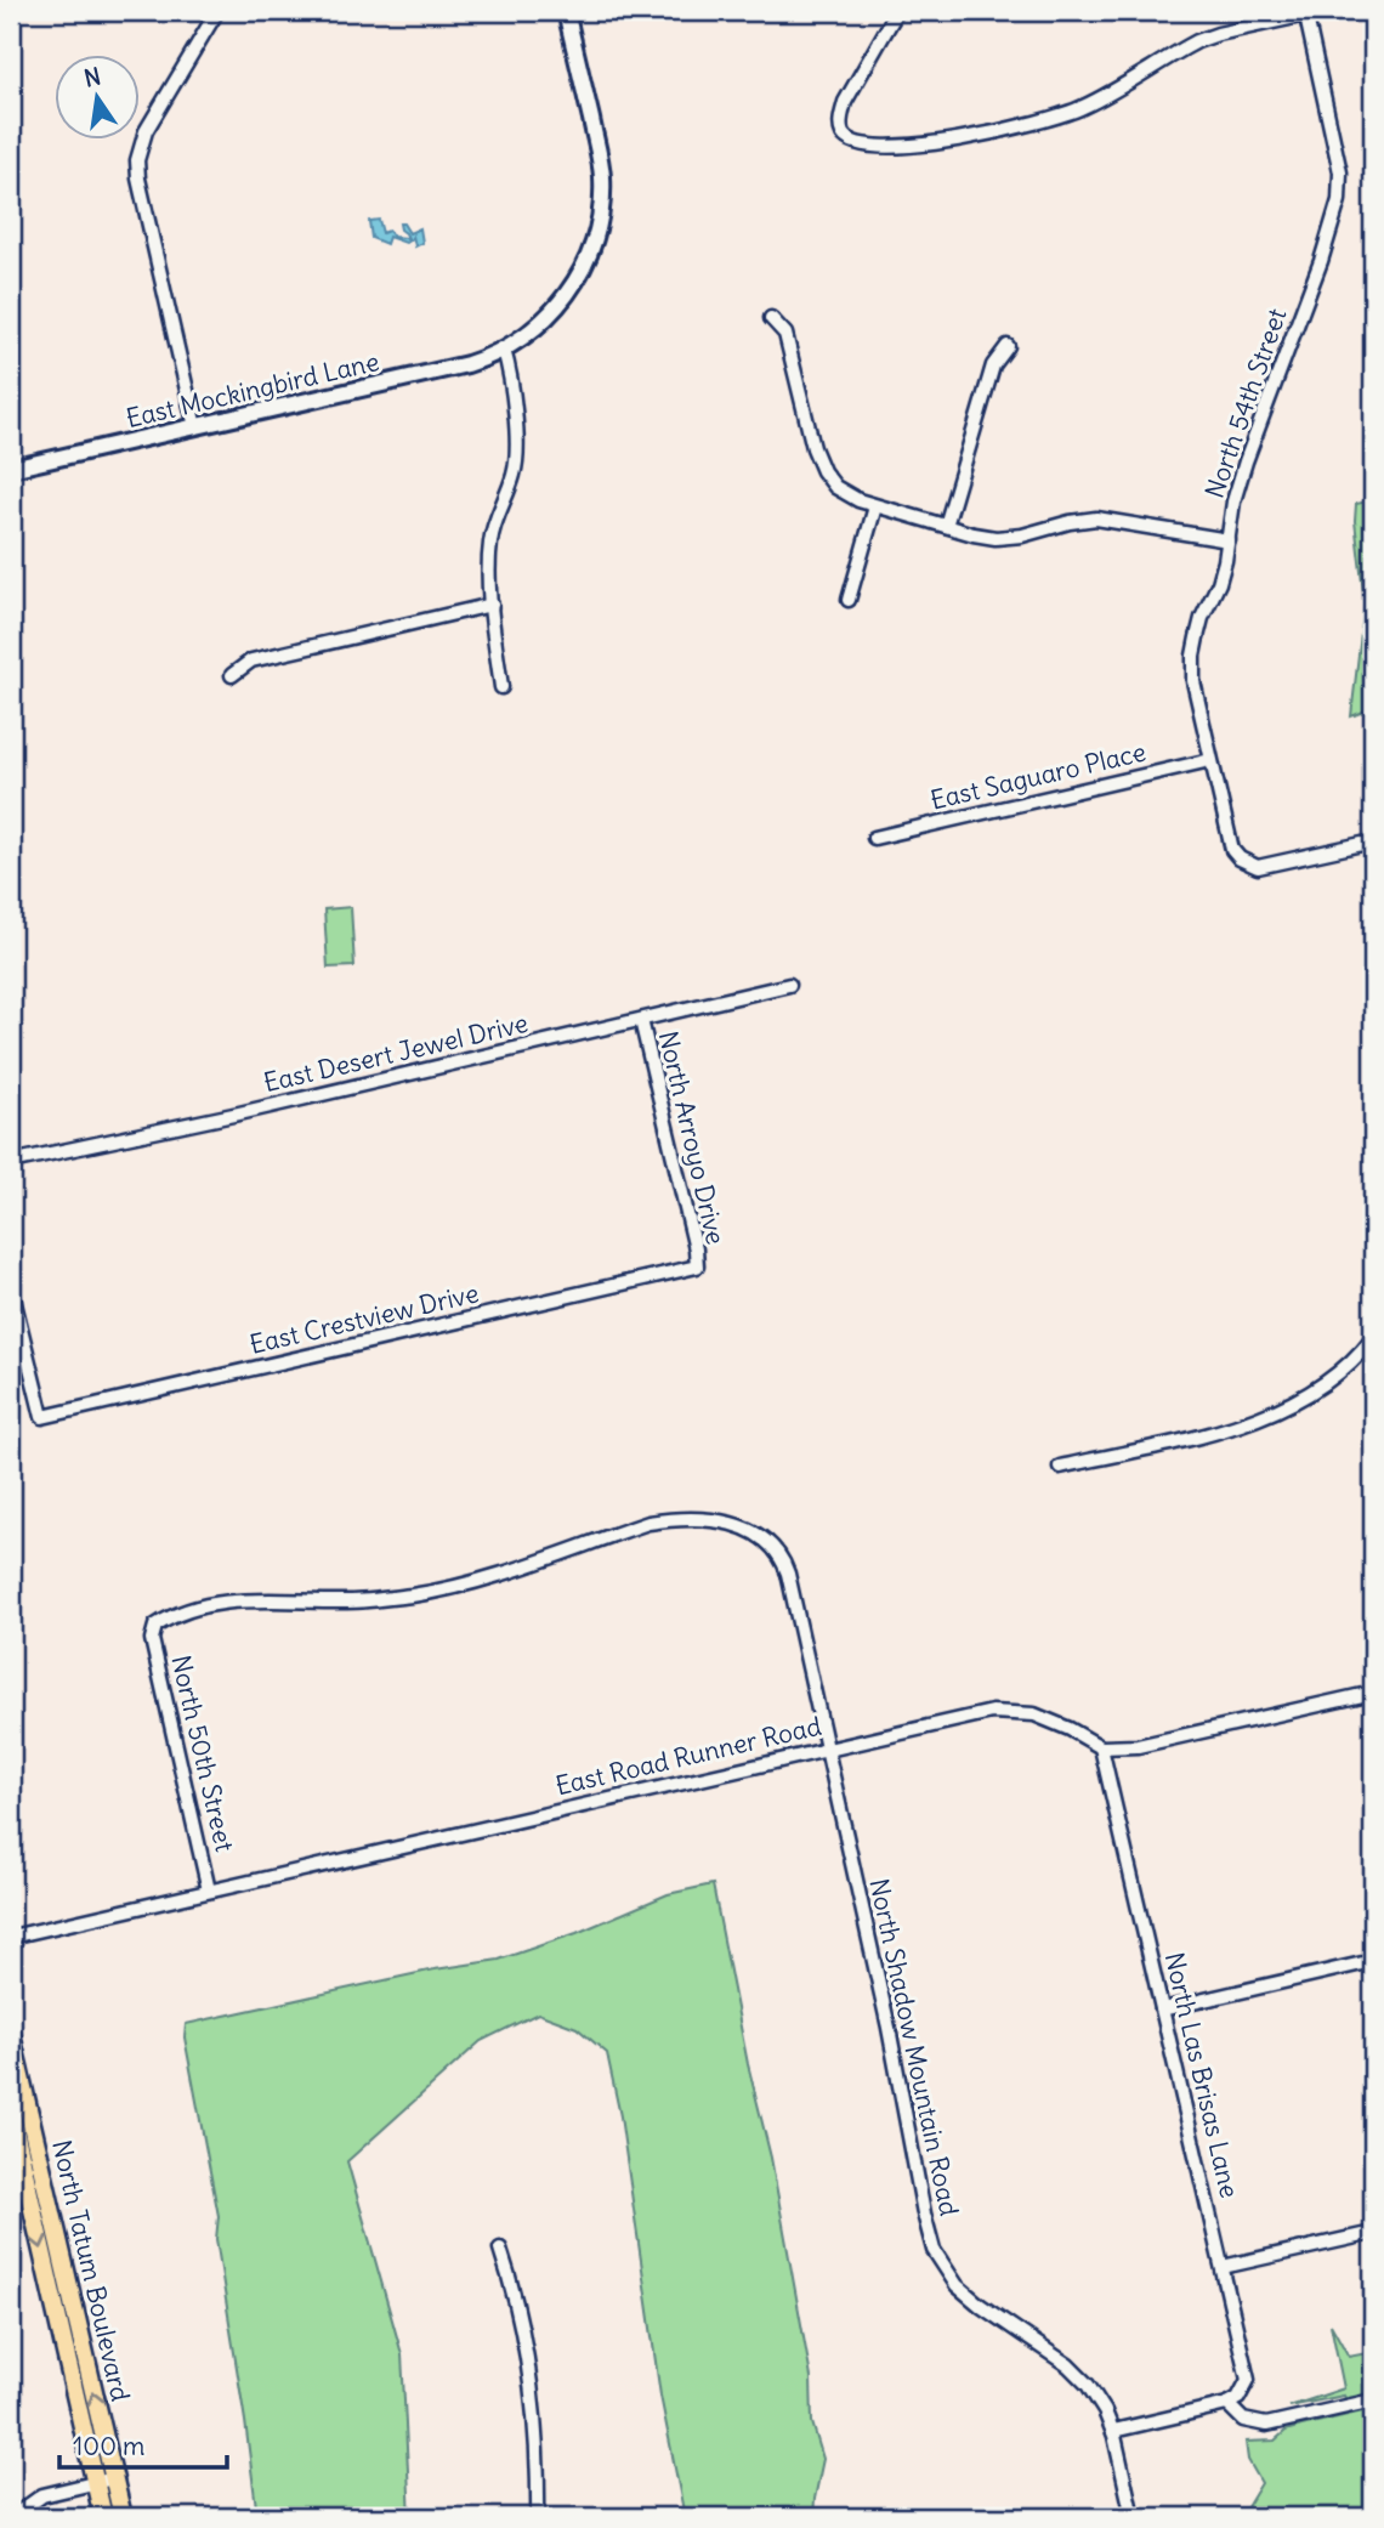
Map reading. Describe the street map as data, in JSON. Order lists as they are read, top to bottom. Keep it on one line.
{"streets":{"main road":["North Tatum Boulevard"],"street":["East Mockingbird Lane","North 54th Street","East Saguaro Place","East Desert Jewel Drive","North Arroyo Drive","East Crestview Drive","North 50th Street","East Road Runner Road","North Shadow Mountain Road","North Las Brisas Lane"]},"crossings":[["North 54th Street","East Saguaro Place"],["East Desert Jewel Drive","North Arroyo Drive"],["North Arroyo Drive","East Crestview Drive"],["North 50th Street","East Road Runner Road"],["North 50th Street","North Shadow Mountain Road"],["East Road Runner Road","North Shadow Mountain Road"],["East Road Runner Road","North Las Brisas Lane"]],"scale_bar":"100 m","north":"top"}
